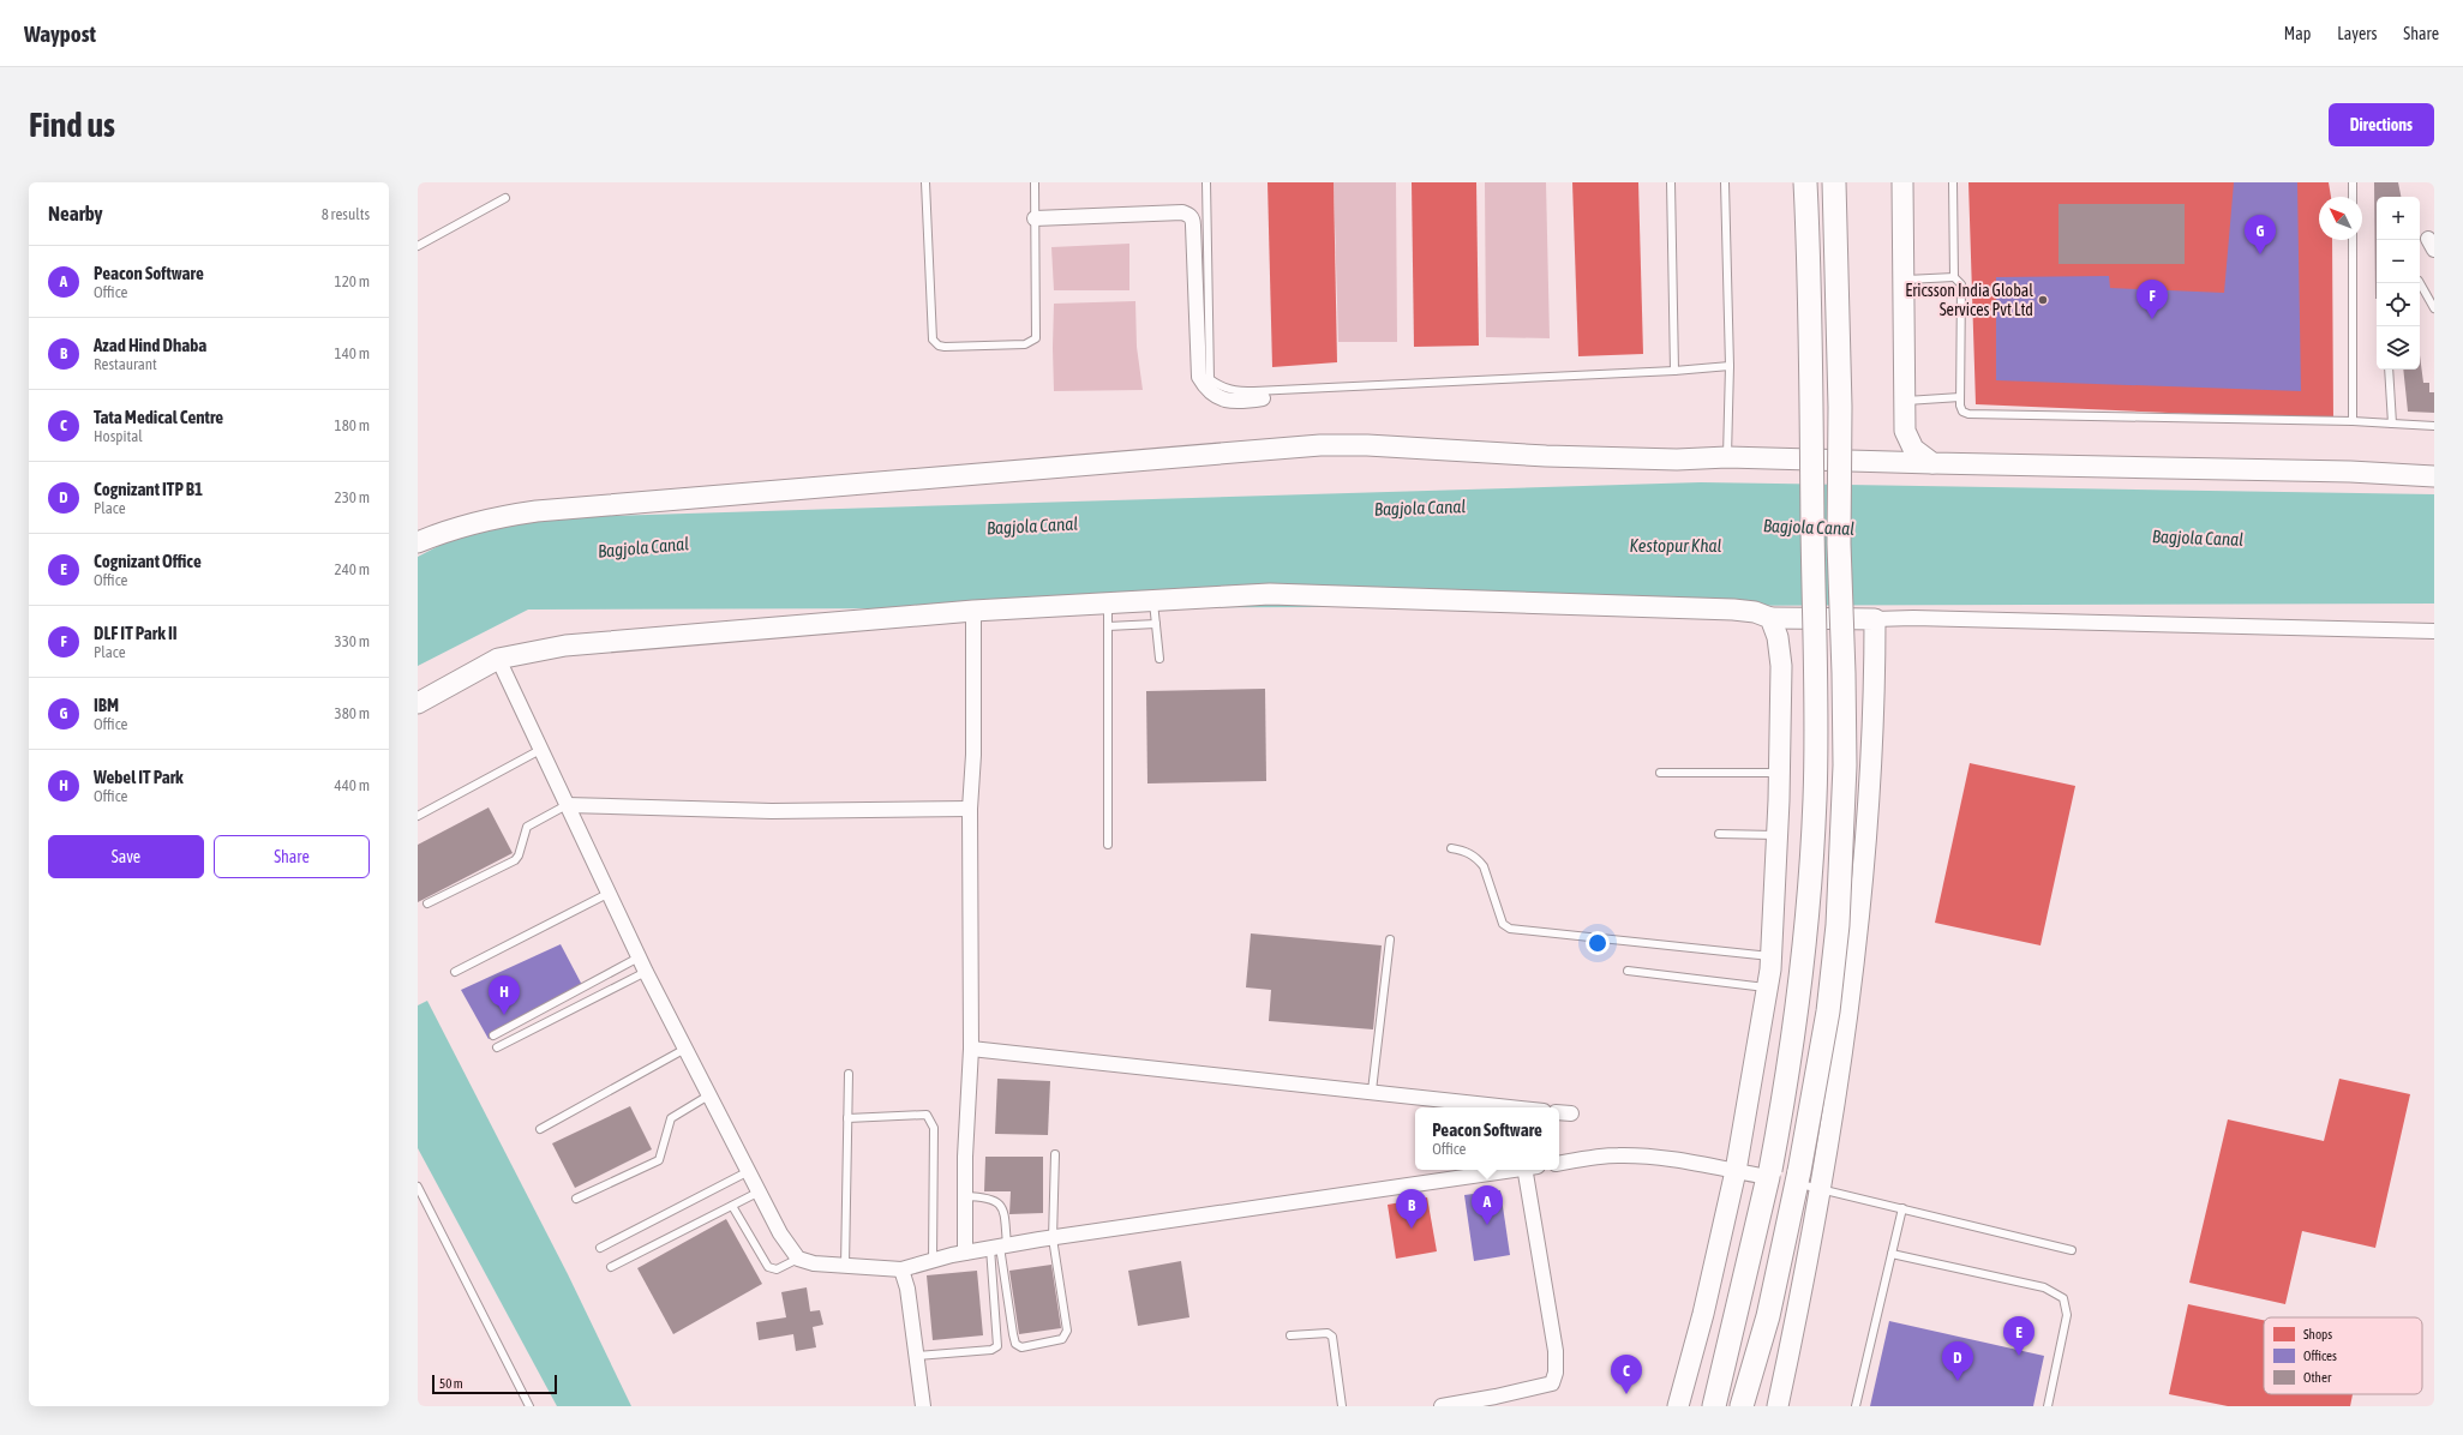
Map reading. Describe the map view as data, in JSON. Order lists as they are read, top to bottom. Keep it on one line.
{"water":["Bagjola Canal","Kestopur Khal"],"places":["Ericsson India Global Services Pvt Ltd"],"legend":["Shops","Offices","Other"],"scale_bar":"50 m","north":"top left","page":{"header":"Waypost","nav":["Map","Layers","Share"],"buttons":["Directions",["Save","Share"]],"title":"Find us","heading":["Nearby","8 results"],"map_buttons":["+","−"],"pins":["G","F","H","A","B","E","D","C"],"list":[{"mark":"A","name":"Peacon Software","note":"Office","value":"120 m"},{"mark":"B","name":"Azad Hind Dhaba","note":"Restaurant","value":"140 m"},{"mark":"C","name":"Tata Medical Centre","note":"Hospital","value":"180 m"},{"mark":"D","name":"Cognizant ITP B1","note":"Place","value":"230 m"},{"mark":"E","name":"Cognizant Office","note":"Office","value":"240 m"},{"mark":"F","name":"DLF IT Park II","note":"Place","value":"330 m"},{"mark":"G","name":"IBM","note":"Office","value":"380 m"},{"mark":"H","name":"Webel IT Park","note":"Office","value":"440 m"}],"popup":["Peacon Software","Office"],"scale":"50 m"}}
